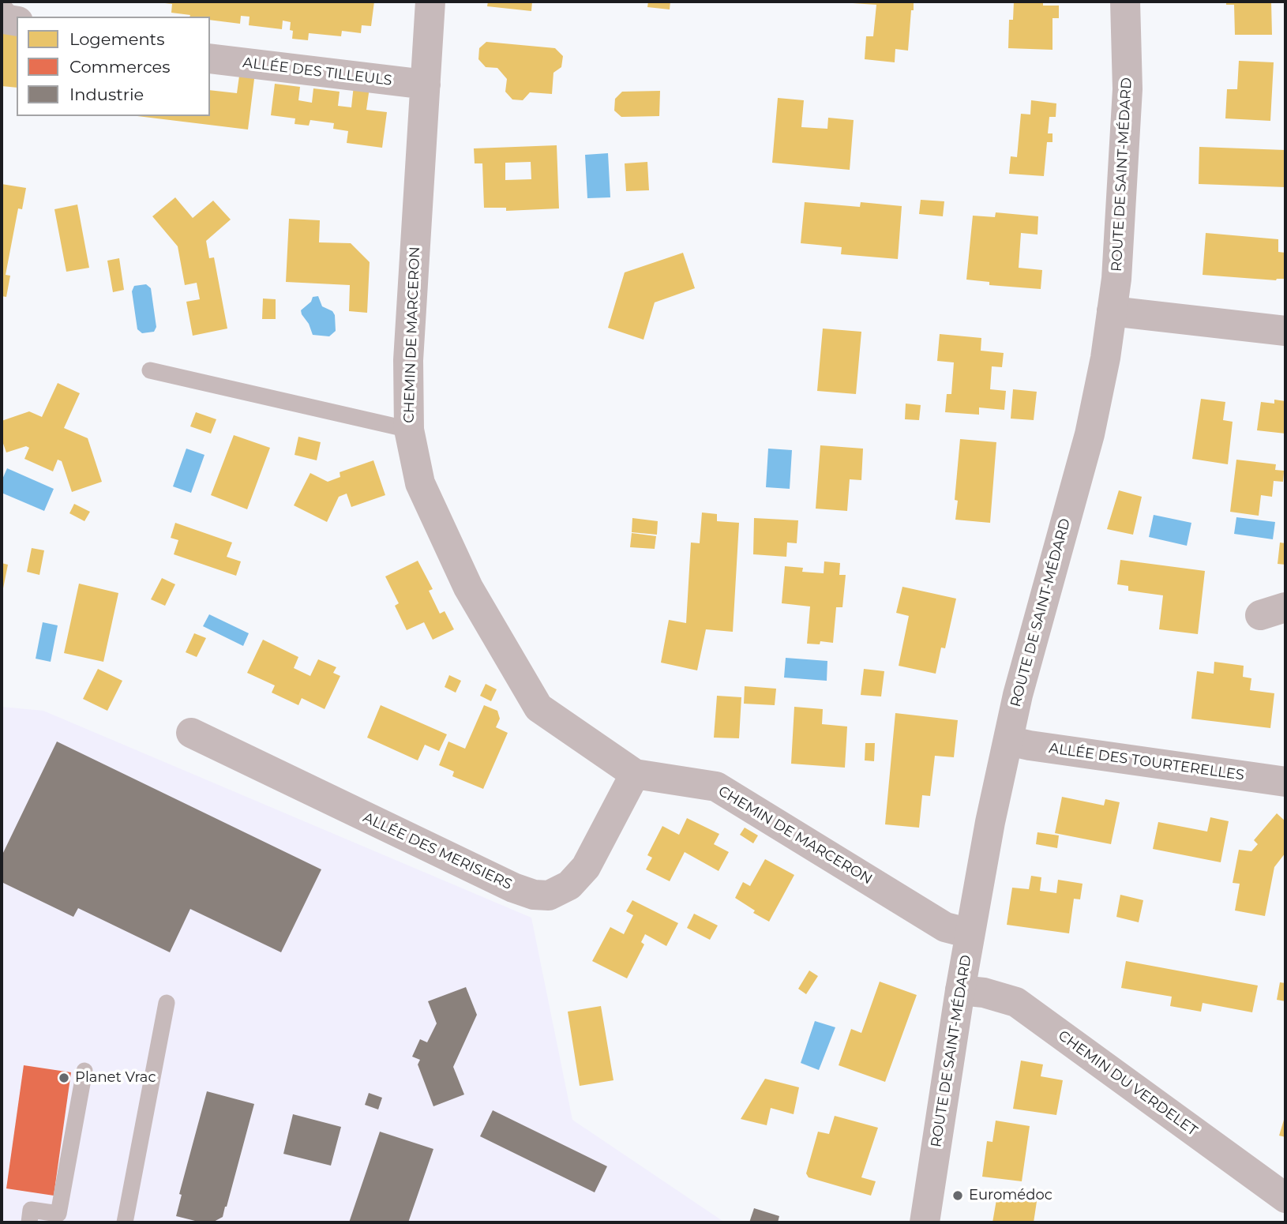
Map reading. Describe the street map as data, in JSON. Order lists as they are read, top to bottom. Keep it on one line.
{"streets":{"street":["ALLÉE DES TILLEULS","ROUTE DE SAINT-MÉDARD","CHEMIN DE MARCERON","ALLÉE DES TOURTERELLES","ALLÉE DES MERISIERS","CHEMIN DU VERDELET"]},"crossings":[["ALLÉE DES TILLEULS","CHEMIN DE MARCERON"],["ROUTE DE SAINT-MÉDARD","CHEMIN DE MARCERON"],["ROUTE DE SAINT-MÉDARD","ALLÉE DES TOURTERELLES"],["ROUTE DE SAINT-MÉDARD","CHEMIN DU VERDELET"],["CHEMIN DE MARCERON","ALLÉE DES MERISIERS"]],"places":["Planet Vrac","Euromédoc"],"legend":["Logements","Commerces","Industrie"]}
